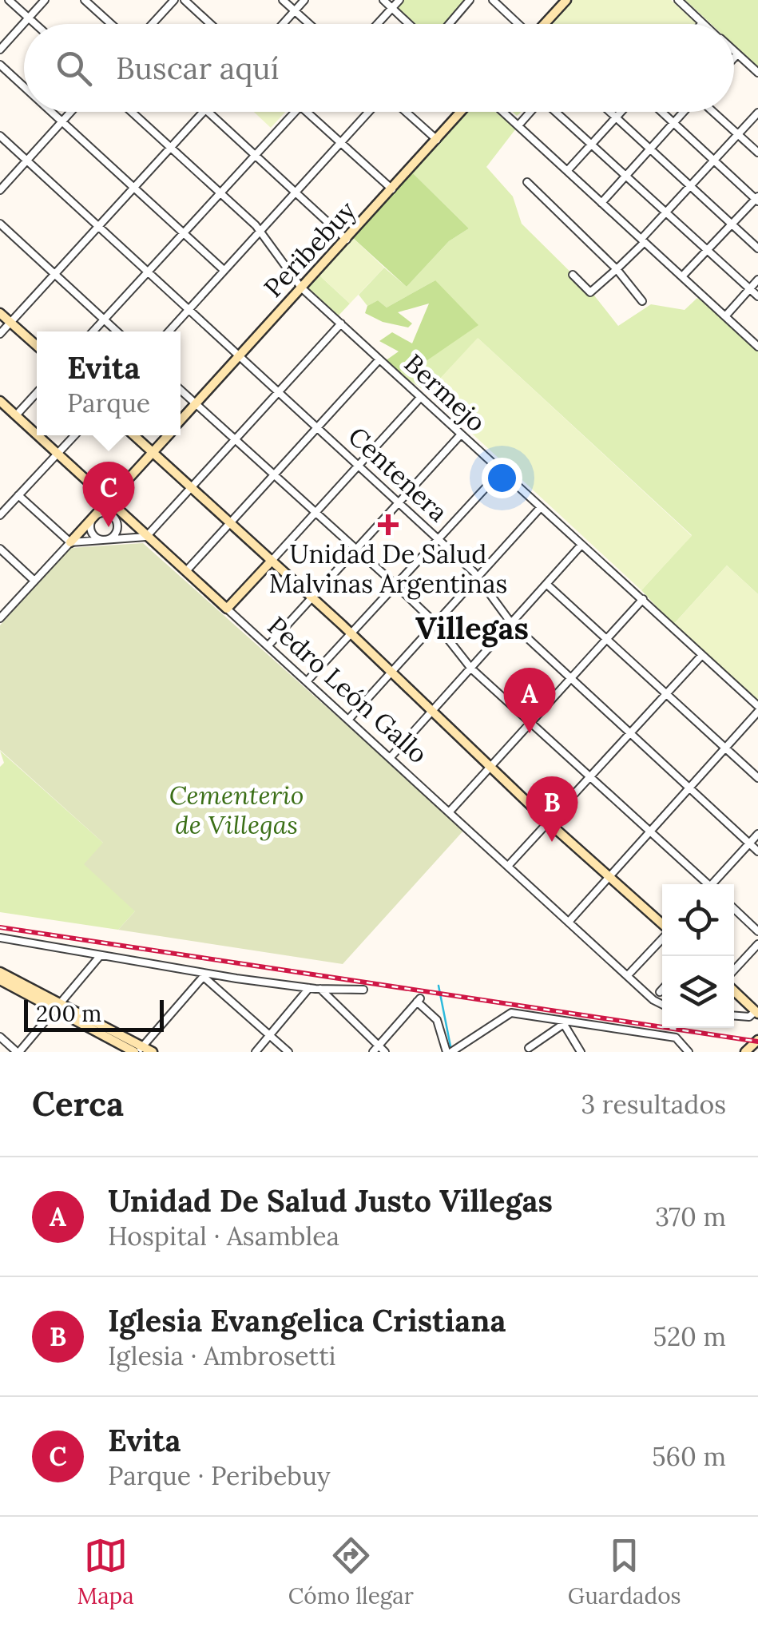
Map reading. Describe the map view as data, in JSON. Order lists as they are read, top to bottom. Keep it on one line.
{"streets":{"street":["Peribebuy","Bermejo","Centenera","Pedro León Gallo"]},"crossings":[["Peribebuy","Bermejo"],["Peribebuy","Centenera"],["Peribebuy","Pedro León Gallo"]],"districts":["Villegas"],"parks":["Cementerio de Villegas"],"places":{"health":["Unidad De Salud Malvinas Argentinas"]},"scale_bar":"200 m","page":{"search":"Buscar aquí","popup":["Evita","Parque"],"pins":["C","A","B"],"scale":"200 m","heading":["Cerca","3 resultados"],"list":[{"mark":"A","name":"Unidad De Salud Justo Villegas","note":"Hospital · Asamblea","value":"370 m"},{"mark":"B","name":"Iglesia Evangelica Cristiana","note":"Iglesia · Ambrosetti","value":"520 m"},{"mark":"C","name":"Evita","note":"Parque · Peribebuy","value":"560 m"}],"nav":["Mapa","Cómo llegar","Guardados"]}}
